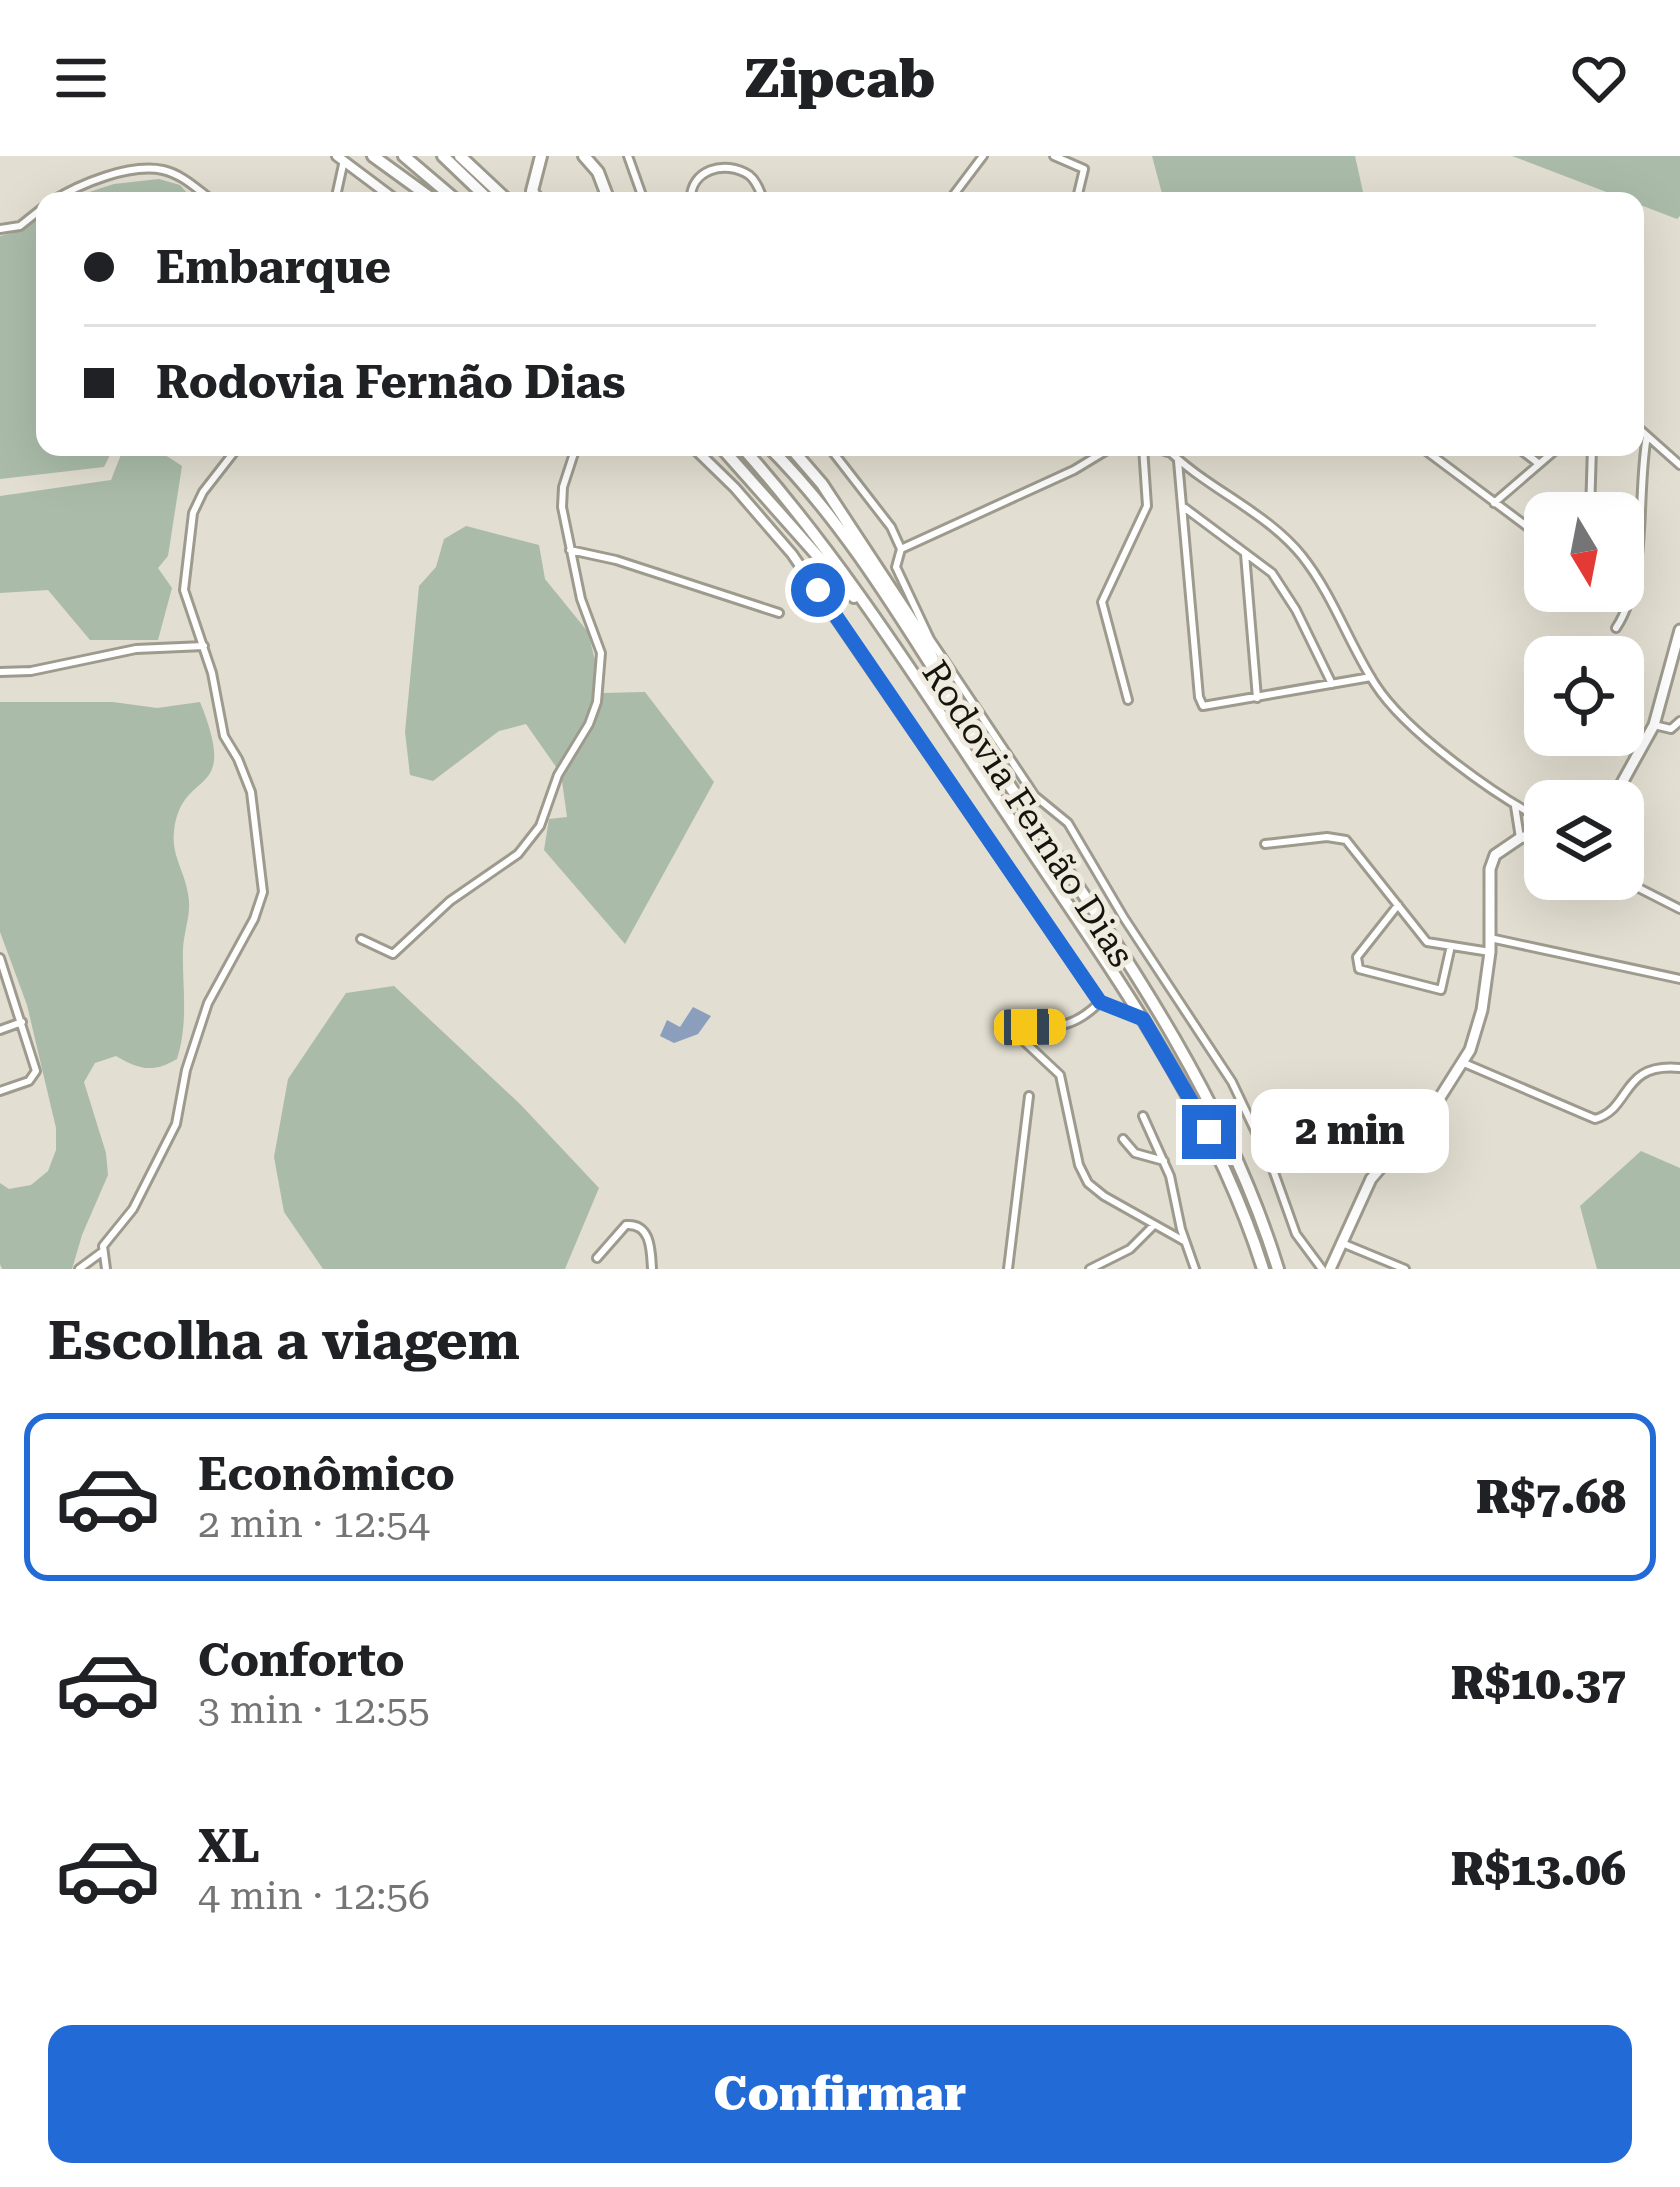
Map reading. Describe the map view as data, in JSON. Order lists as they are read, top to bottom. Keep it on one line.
{"streets":{"highway":["Rodovia Fernão Dias"]},"north":"bottom","page":{"header":"Zipcab","banner":["Embarque","Rodovia Fernão Dias"],"bubble":"2 min","heading":"Escolha a viagem","list":[{"name":"Econômico","note":"2 min · 12:54","value":"R$7.68"},{"name":"Conforto","note":"3 min · 12:55","value":"R$10.37"},{"name":"XL","note":"4 min · 12:56","value":"R$13.06"}],"buttons":"Confirmar"}}
